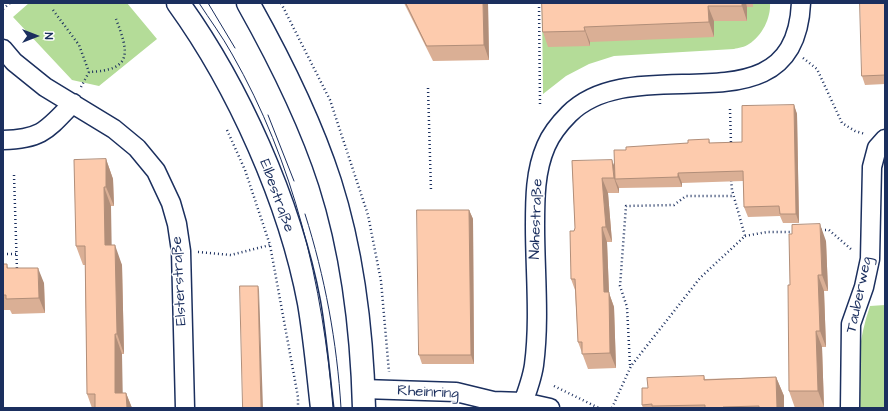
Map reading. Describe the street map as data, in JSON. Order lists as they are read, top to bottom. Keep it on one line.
{"streets":{"street":["Elbestraße","Nahestraße","Elsterstraße","Tauberweg","Rheinring"]},"crossings":[["Nahestraße","Rheinring"]],"north":"right"}
